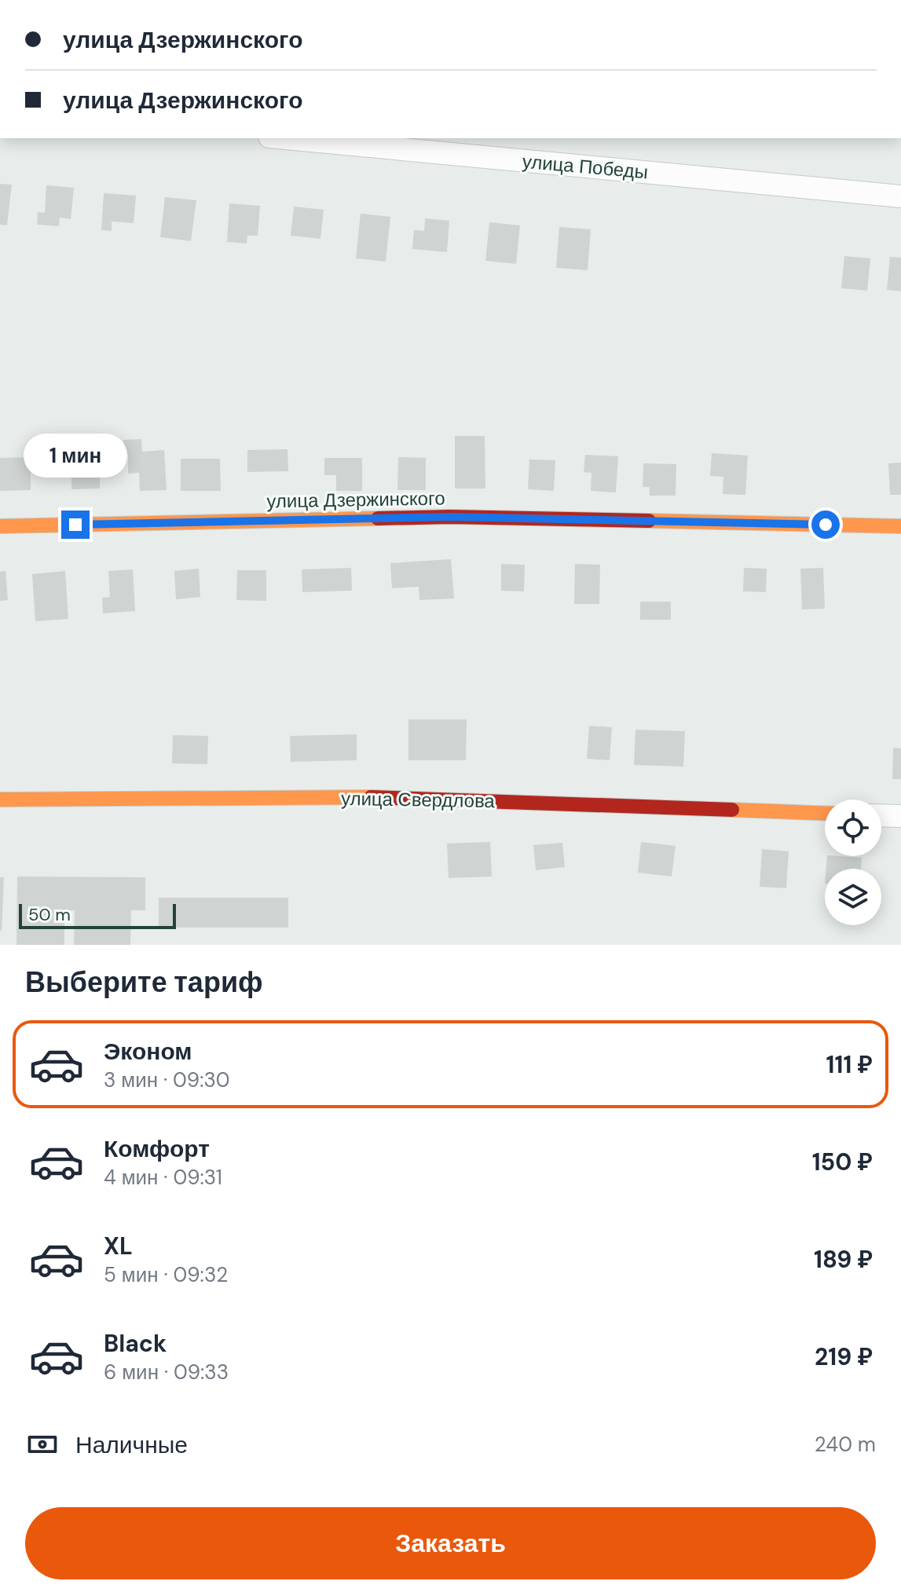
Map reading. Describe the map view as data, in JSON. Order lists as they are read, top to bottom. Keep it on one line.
{"streets":{"street":["улица Победы","улица Дзержинского","улица Свердлова"]},"scale_bar":"50 m","page":{"banner":["улица Дзержинского","улица Дзержинского"],"bubble":"1 мин","scale":"50 m","heading":"Выберите тариф","list":[{"name":"Эконом","note":"3 мин · 09:30","value":"111 ₽"},{"name":"Комфорт","note":"4 мин · 09:31","value":"150 ₽"},{"name":"XL","note":"5 мин · 09:32","value":"189 ₽"},{"name":"Black","note":"6 мин · 09:33","value":"219 ₽"}],"pay":["Наличные","240 m"],"buttons":"Заказать"}}
